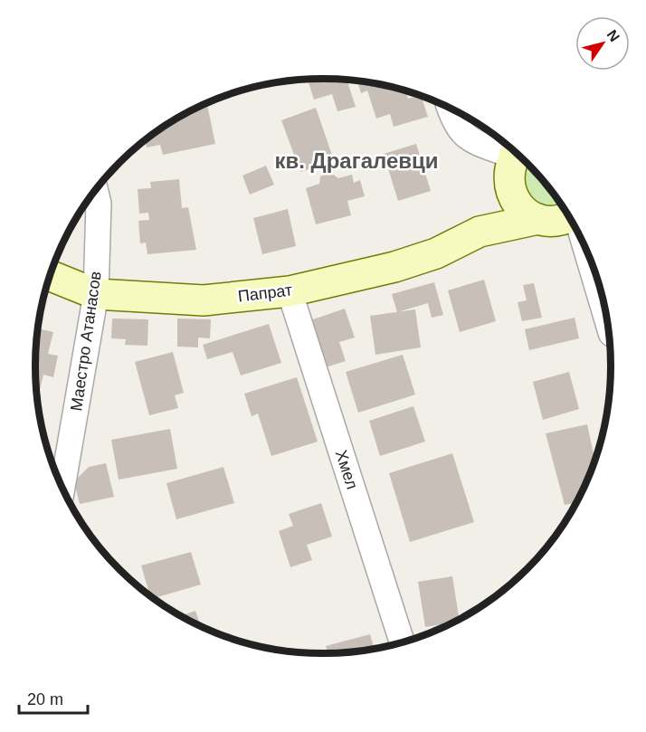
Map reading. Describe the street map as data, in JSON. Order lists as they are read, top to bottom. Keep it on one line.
{"streets":{"main road":["Папрат"],"street":["Маестро Атанасов","Хмел"]},"crossings":[["Папрат","Маестро Атанасов"],["Папрат","Хмел"]],"districts":["кв. Драгалевци"],"scale_bar":"20 m","north":"top right"}
